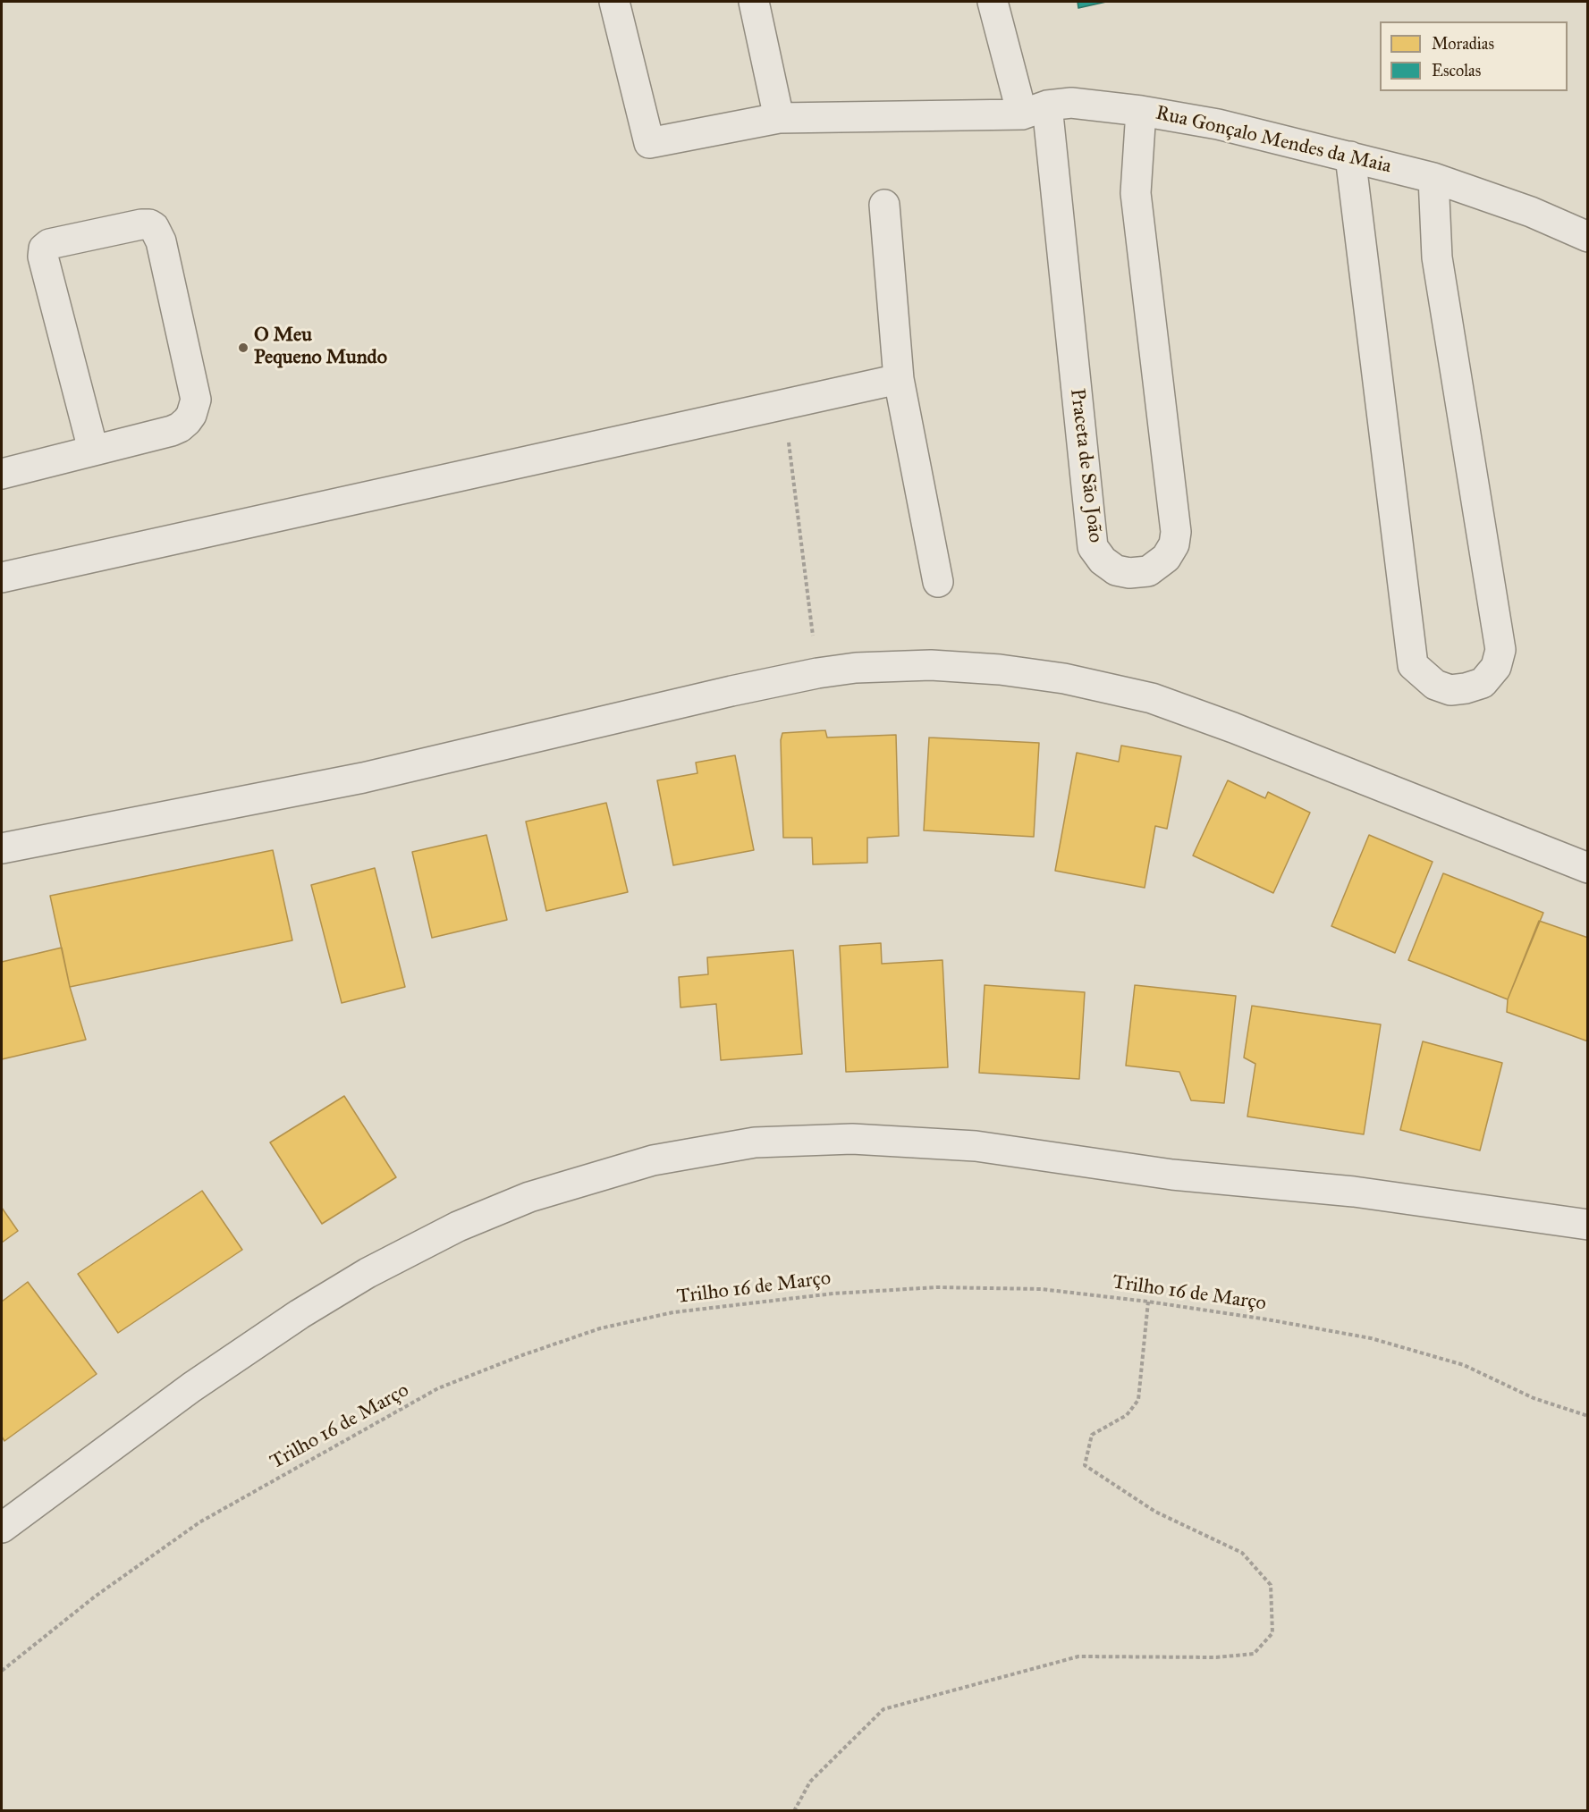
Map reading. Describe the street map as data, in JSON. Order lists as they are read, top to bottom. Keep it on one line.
{"streets":{"street":["Rua Gonçalo Mendes da Maia","Praceta de São João"],"path":["Trilho 16 de Março"]},"crossings":[["Rua Gonçalo Mendes da Maia","Praceta de São João"]],"places":["O Meu Pequeno Mundo"],"legend":["Moradias","Escolas"]}
